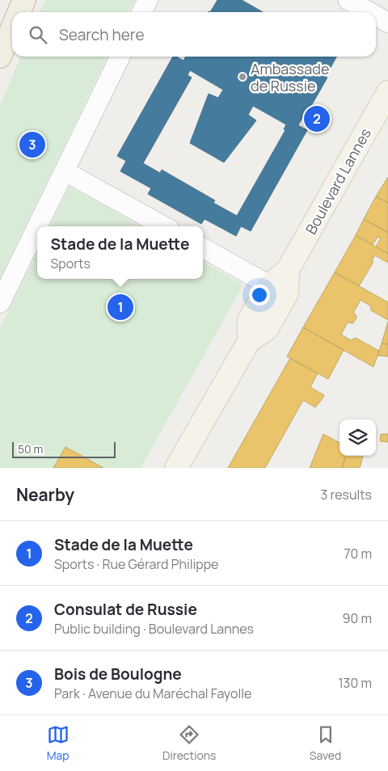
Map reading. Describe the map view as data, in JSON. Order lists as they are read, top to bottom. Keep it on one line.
{"streets":{"main road":["Boulevard Lannes"]},"places":["Ambassade de Russie"],"scale_bar":"50 m","page":{"search":"Search here","pins":["2","3","1"],"popup":["Stade de la Muette","Sports"],"scale":"50 m","heading":["Nearby","3 results"],"list":[{"mark":"1","name":"Stade de la Muette","note":"Sports · Rue Gérard Philippe","value":"70 m"},{"mark":"2","name":"Consulat de Russie","note":"Public building · Boulevard Lannes","value":"90 m"},{"mark":"3","name":"Bois de Boulogne","note":"Park · Avenue du Maréchal Fayolle","value":"130 m"}],"nav":["Map","Directions","Saved"]}}
